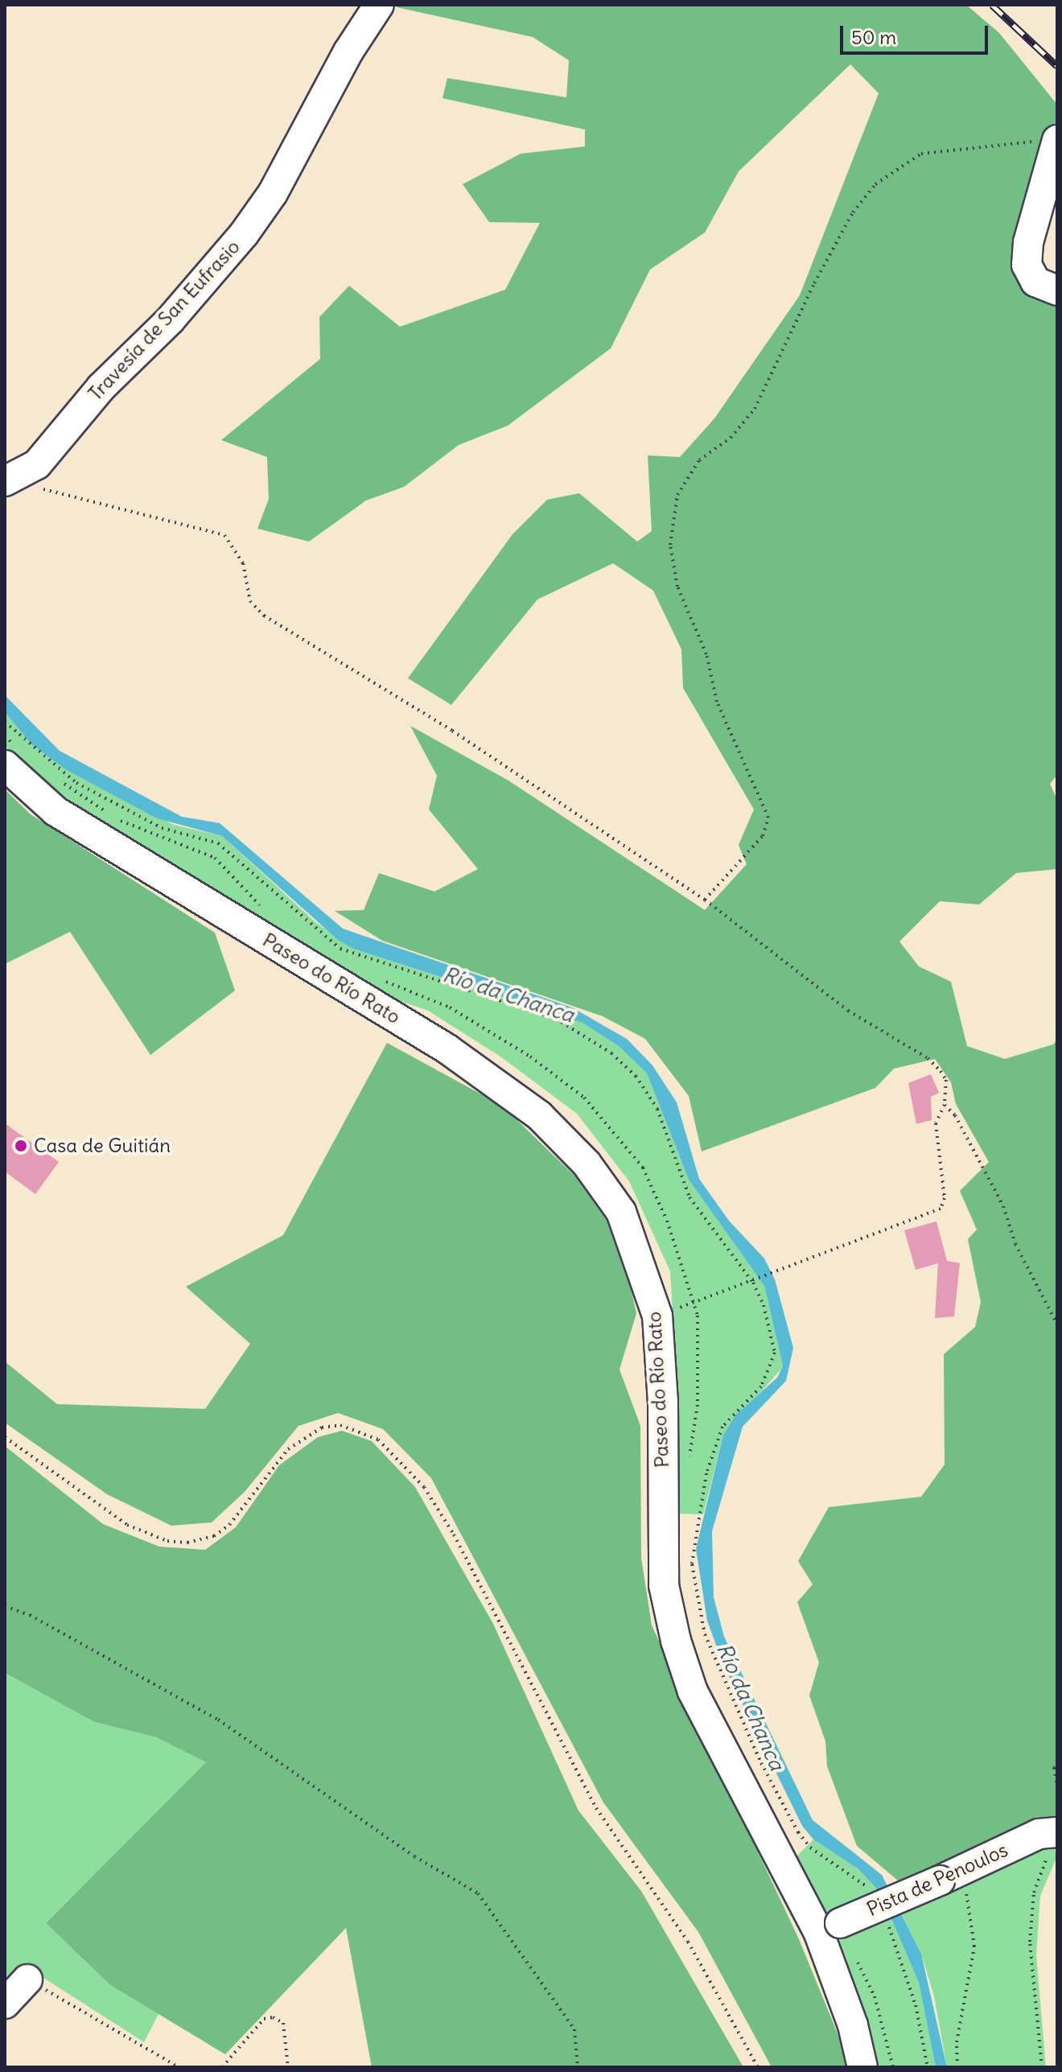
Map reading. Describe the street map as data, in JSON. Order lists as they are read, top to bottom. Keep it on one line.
{"streets":{"street":["Travesía de San Eufrasio","Paseo do Río Rato","Pista de Penoulos"]},"crossings":[["Paseo do Río Rato","Pista de Penoulos"]],"water":["Río da Chanca"],"places":["Casa de Guitián"],"scale_bar":"50 m"}
